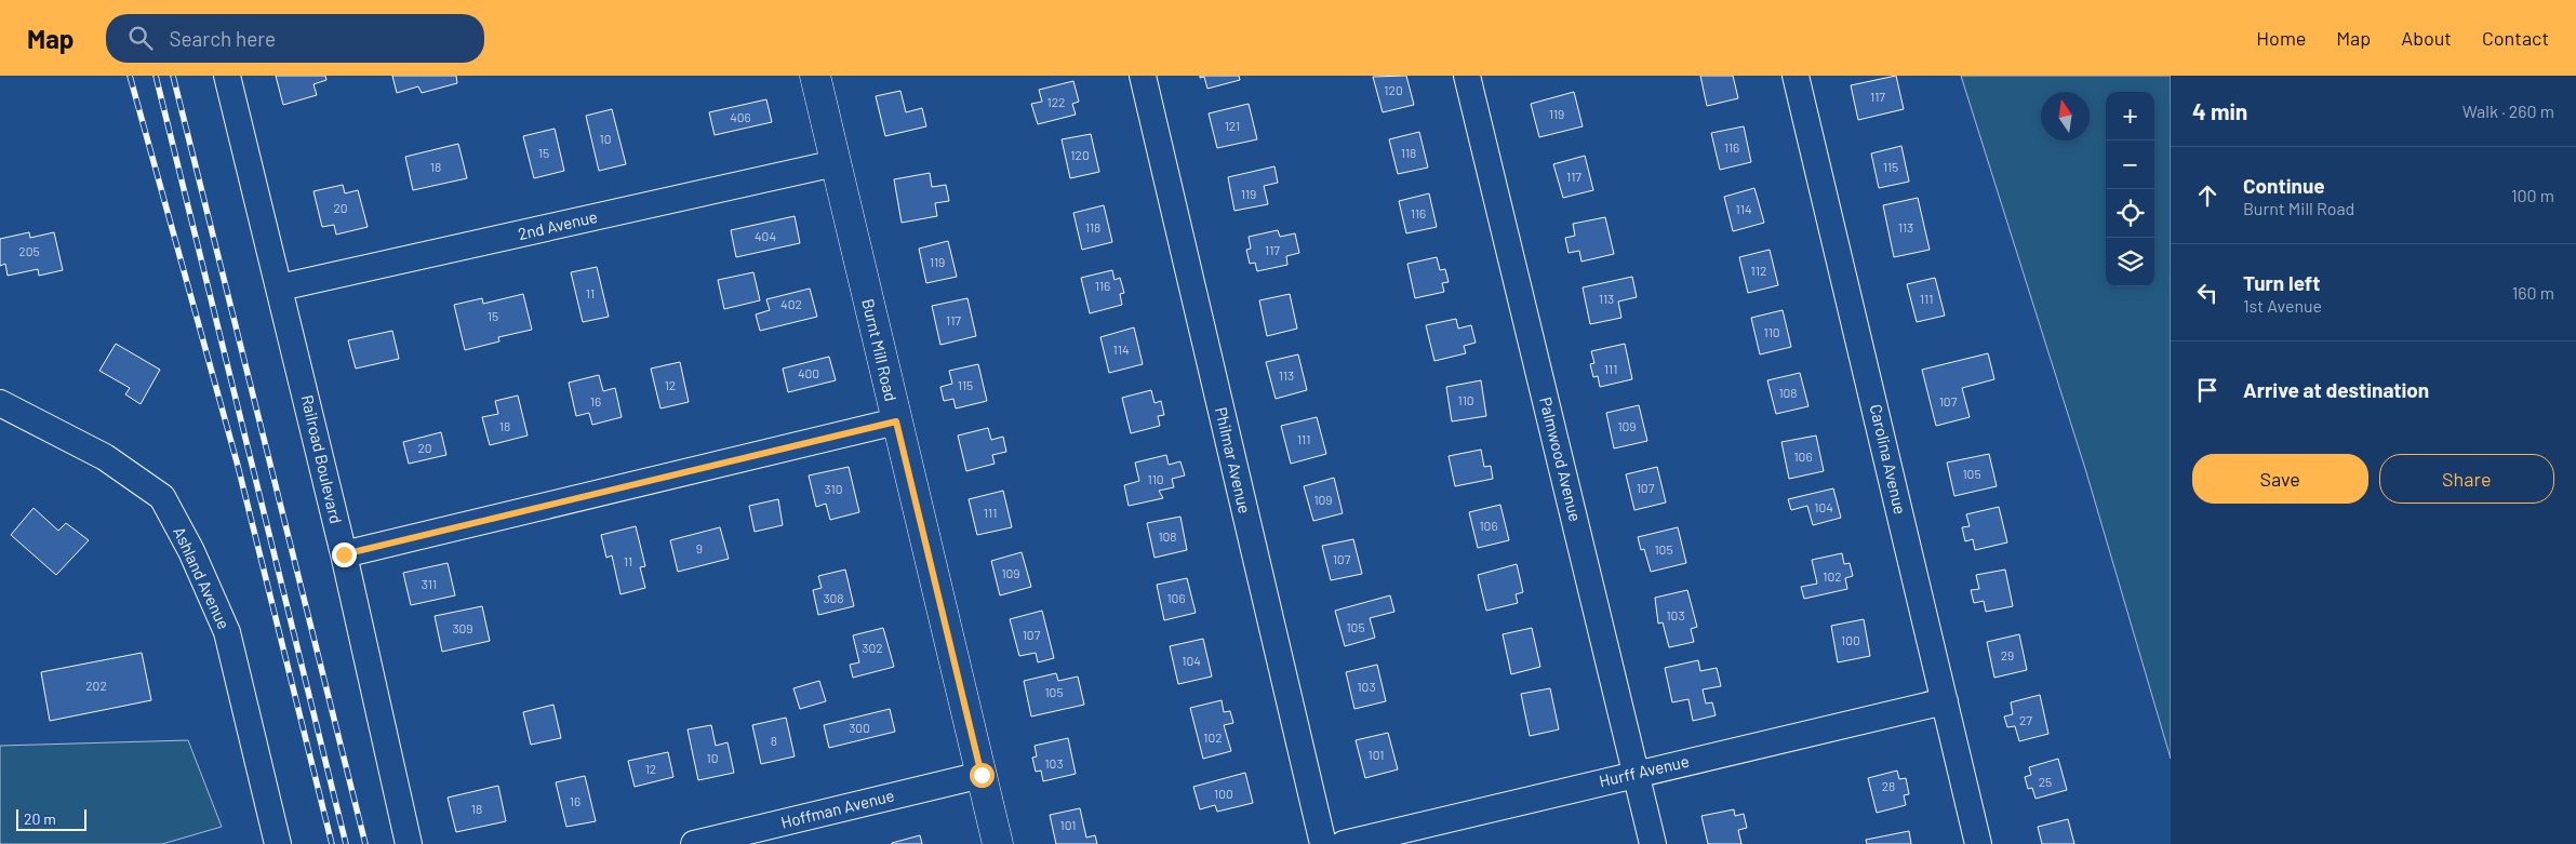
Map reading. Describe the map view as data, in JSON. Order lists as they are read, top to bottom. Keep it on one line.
{"streets":{"main road":["Burnt Mill Road"],"street":["2nd Avenue","Railroad Boulevard","Palmwood Avenue","Carolina Avenue","Philmar Avenue","Ashland Avenue","Hurff Avenue","Hoffman Avenue"]},"crossings":[["2nd Avenue","Burnt Mill Road"],["2nd Avenue","Railroad Boulevard"],["Burnt Mill Road","Hoffman Avenue"],["Palmwood Avenue","Hurff Avenue"],["Carolina Avenue","Hurff Avenue"]],"house_numbers":["120","117","122","119","406","121","10","116","15","118","120","18","115","117","119","20","114","116","118","113","404","117","205","119","112","116","11","113","111","402","15","117","110","114","111","400","113","12","115","108","110","16","107","18","109","111","20","106","105","110","107","310","109","104","111","106","108","9","105","107","11","109","102","311","308","106","103","105","309","107","100","302","29","104","202","103","105","27","300","102","8","101","10","103","12","25","28","100","16","18","101"],"scale_bar":"20 m","north":"top","page":{"header":"Map","search":"Search here","nav":["Home","Map","About","Contact"],"heading":["4 min","Walk · 260 m"],"map_buttons":["+","−"],"list":[["Continue","Burnt Mill Road","100 m"],["Turn left","1st Avenue","160 m"],"Arrive at destination"],"buttons":["Save","Share"],"scale":"20 m"}}
